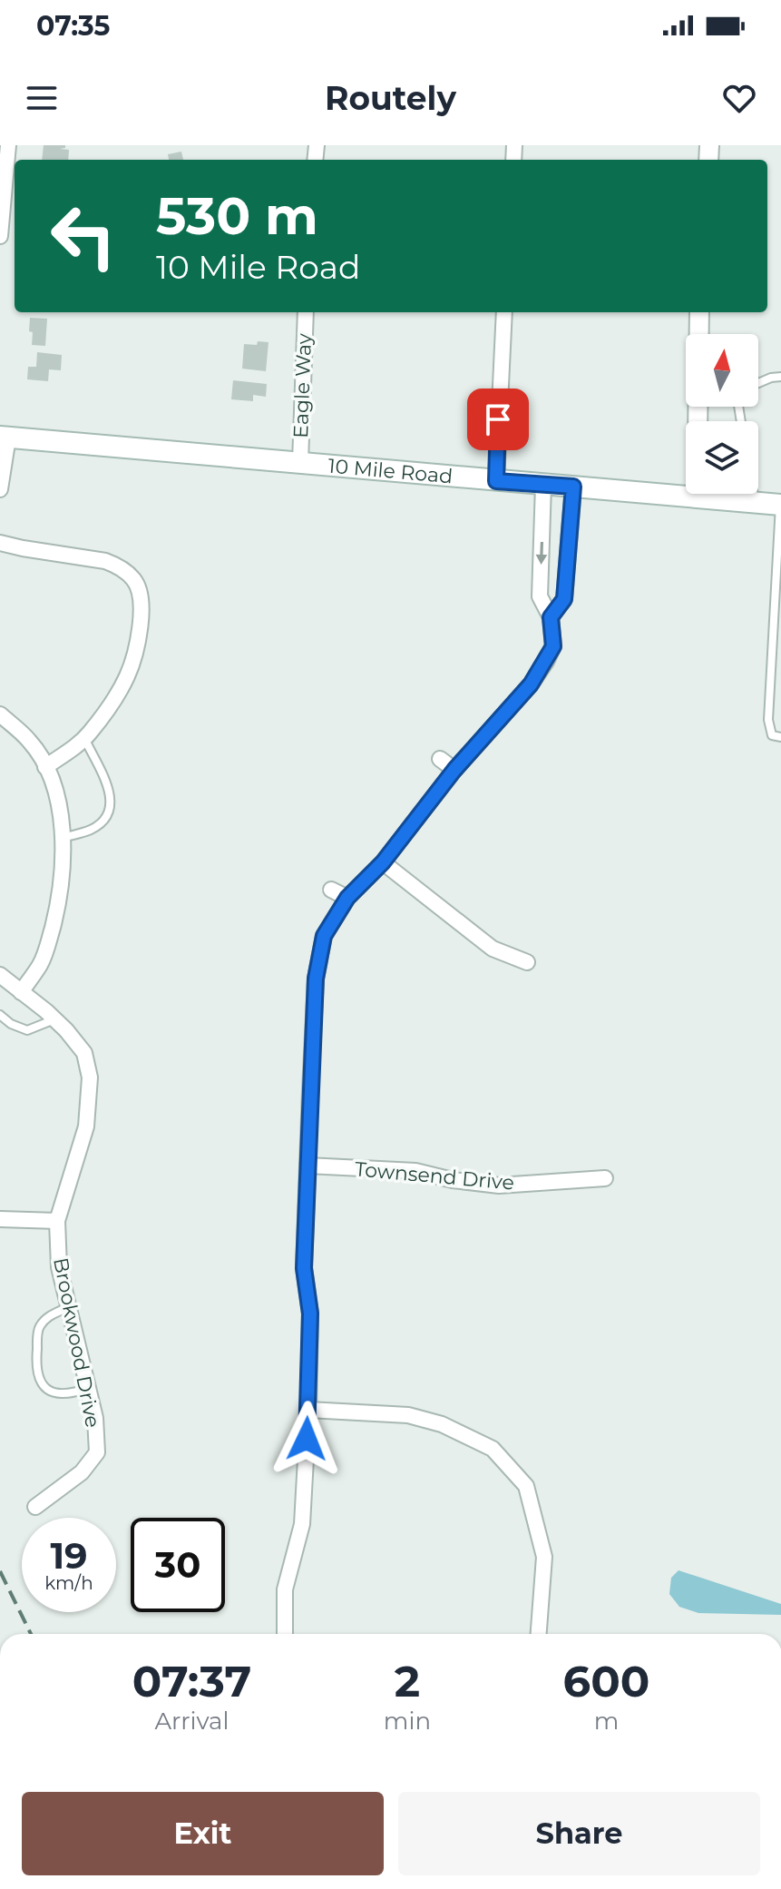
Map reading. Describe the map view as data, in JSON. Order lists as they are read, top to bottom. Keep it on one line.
{"streets":{"main road":["10 Mile Road"],"street":["Eagle Way","Townsend Drive","Brookwood Drive"]},"crossings":[["Eagle Way","10 Mile Road"]],"north":"top","page":{"status":"07:35","header":"Routely","turn":["530 m","10 Mile Road"],"speed":"19 km/h","limit":"30","eta":["07:37","Arrival","2","min","600","m"],"buttons":["Exit","Share"]}}
